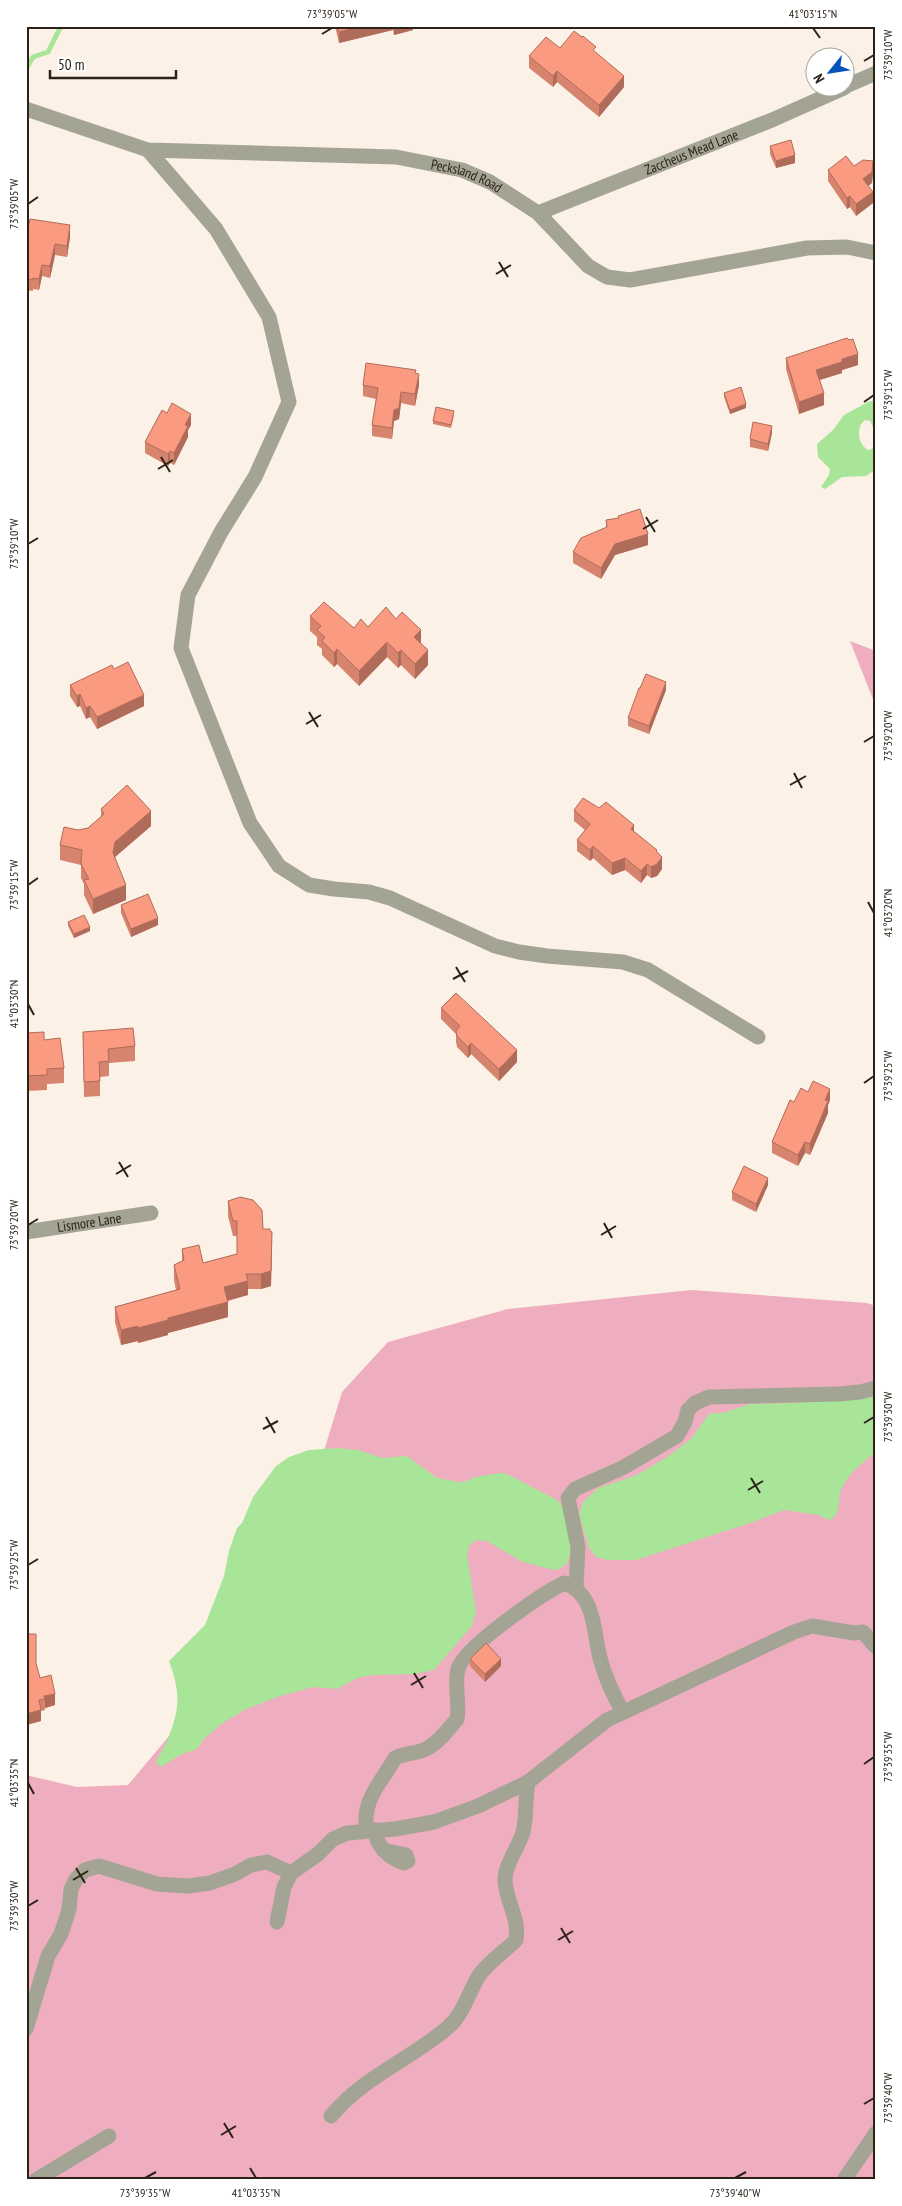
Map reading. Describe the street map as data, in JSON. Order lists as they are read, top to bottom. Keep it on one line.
{"streets":{"street":["Zaccheus Mead Lane","Pecksland Road","Lismore Lane"]},"crossings":[["Zaccheus Mead Lane","Pecksland Road"]],"scale_bar":"50 m","north":"bottom left","coordinates":["73°39'05\"W","41°03'15\"N","73°39'10\"W","73°39'15\"W","73°39'20\"W","41°03'20\"N","41°03'30\"N","73°39'25\"W","73°39'30\"W","73°39'35\"W","41°03'35\"N","73°39'40\"W"]}
